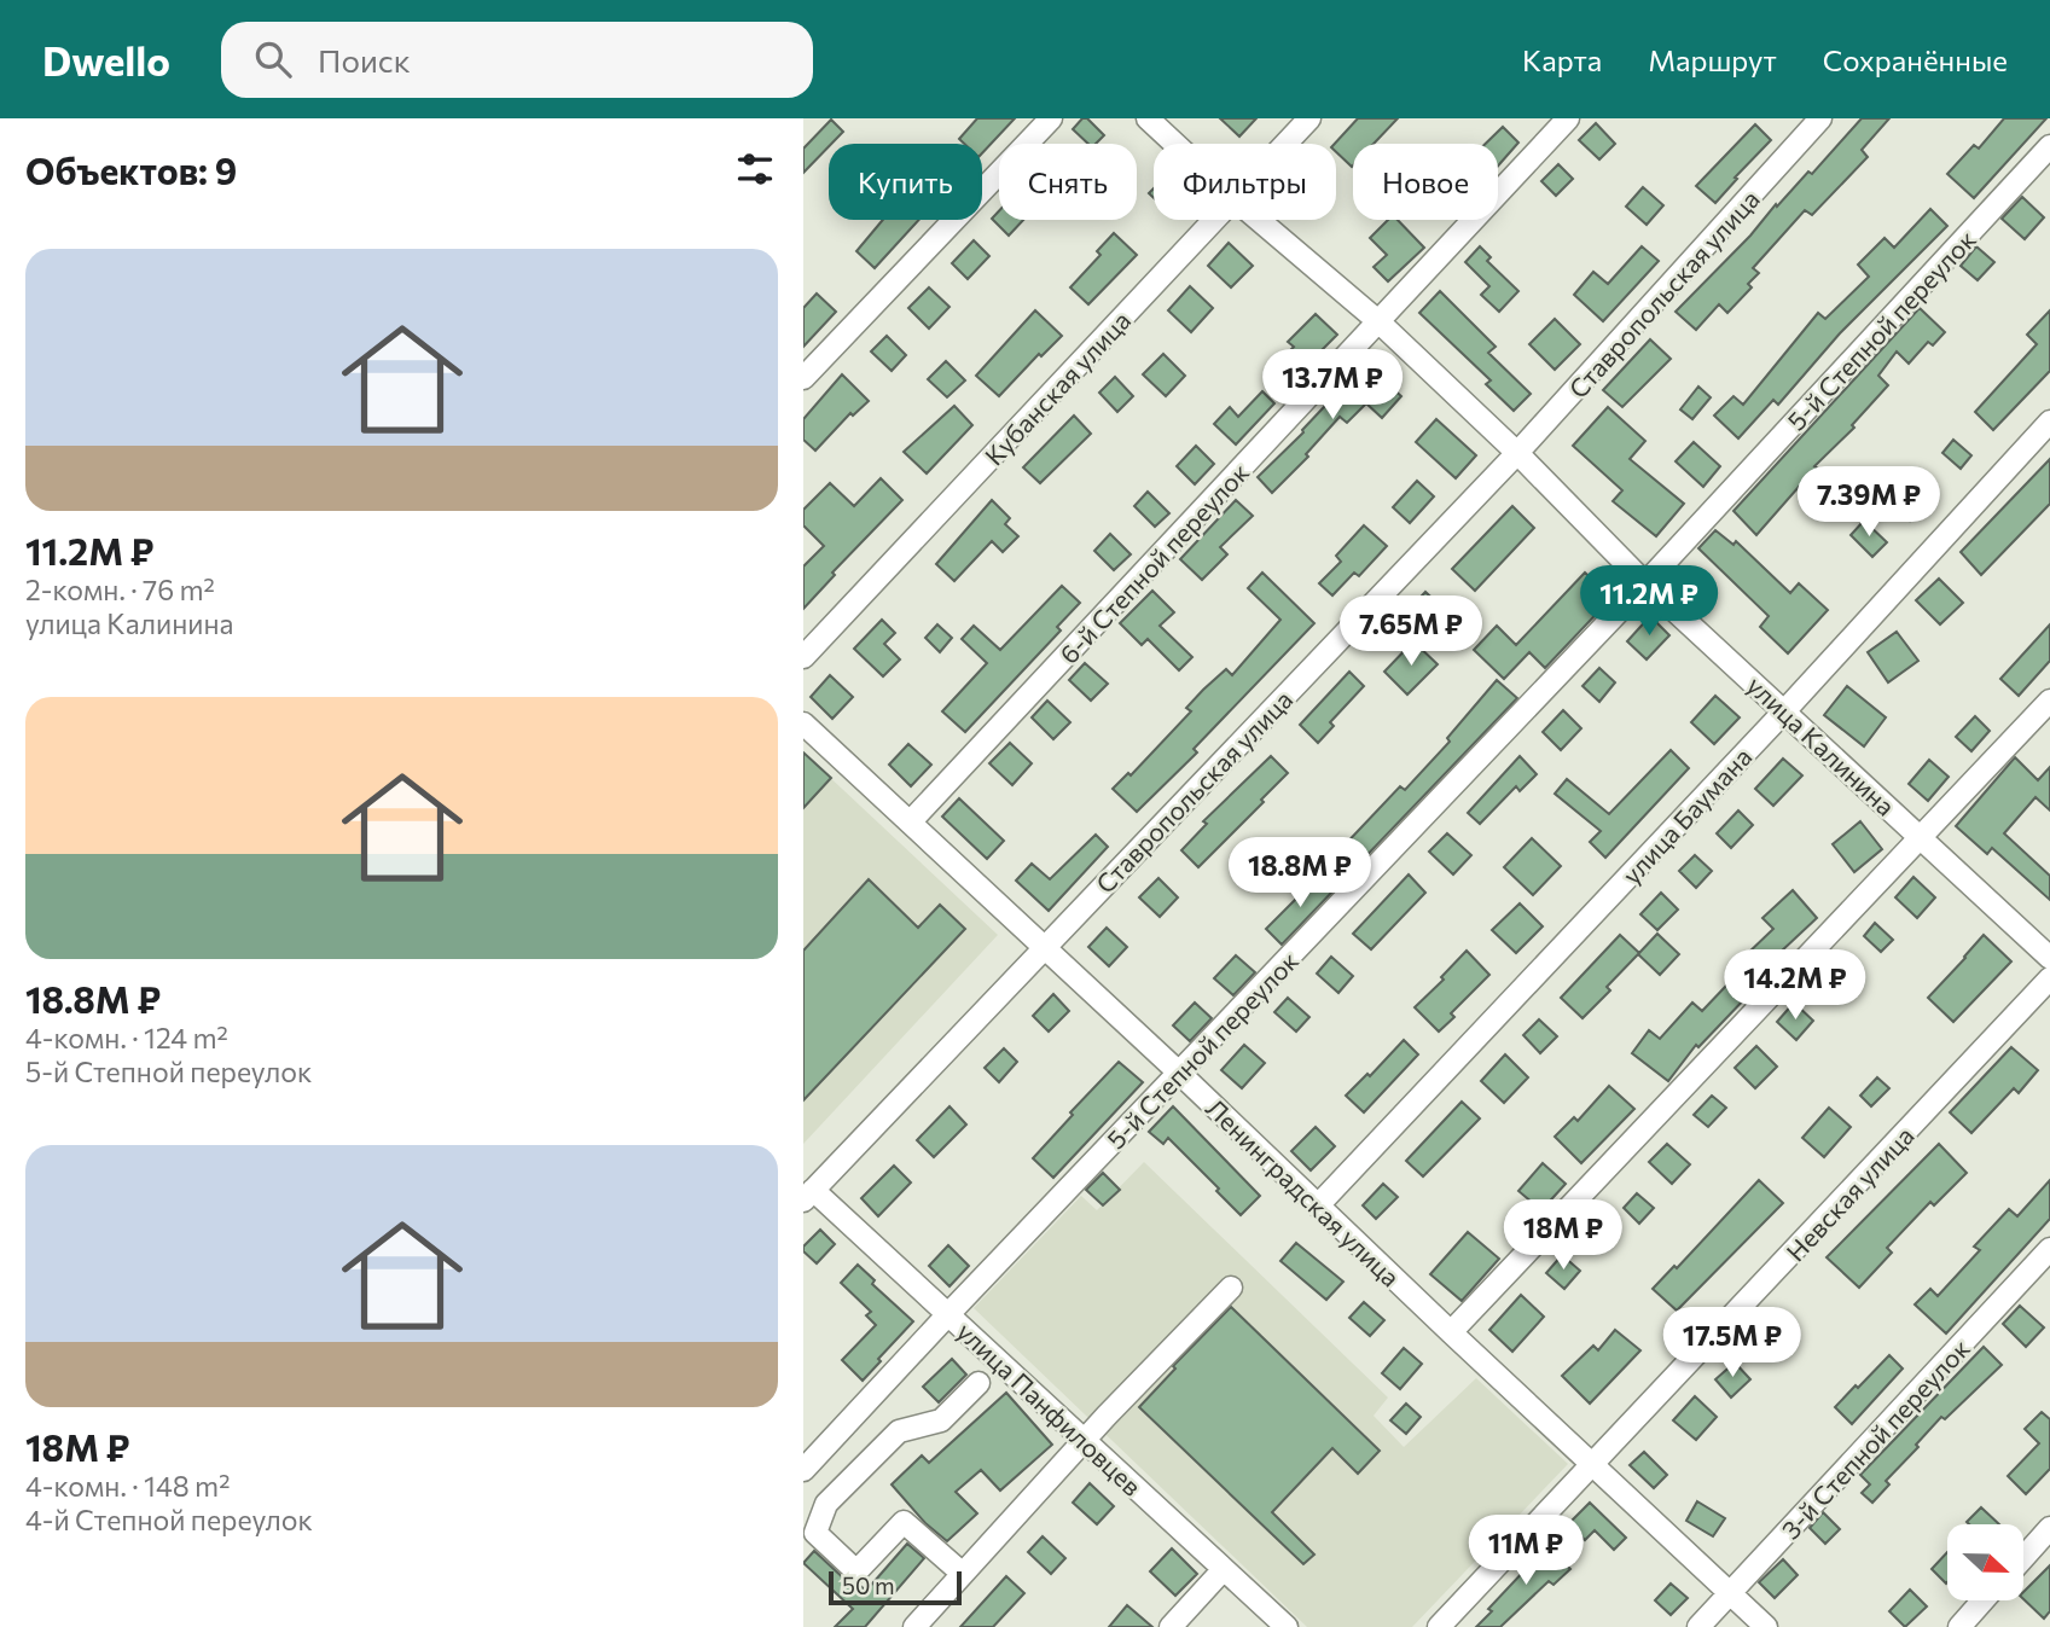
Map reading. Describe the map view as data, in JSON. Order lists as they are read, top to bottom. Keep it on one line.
{"streets":{"street":["Ставропольская улица","5-й Степной переулок","Кубанская улица","6-й Степной переулок","улица Калинина","улица Баумана","Ленинградская улица","Невская улица","улица Панфиловцев","3-й Степной переулок"]},"crossings":[["Ставропольская улица","улица Калинина"],["Ставропольская улица","Ленинградская улица"],["Ставропольская улица","улица Панфиловцев"],["5-й Степной переулок","улица Калинина"],["5-й Степной переулок","Ленинградская улица"],["5-й Степной переулок","улица Панфиловцев"],["6-й Степной переулок","улица Калинина"],["6-й Степной переулок","Ленинградская улица"],["улица Калинина","улица Баумана"],["улица Баумана","Ленинградская улица"],["Ленинградская улица","Невская улица"],["Ленинградская улица","3-й Степной переулок"]],"scale_bar":"50 m","north":"right","page":{"header":"Dwello","search":"Поиск","nav":["Карта","Маршрут","Сохранённые"],"heading":"Объектов: 9","chip":["Купить","Снять","Фильтры","Новое"],"list":[{"name":"11.2M ₽","note":"2-комн. · 76 m² · улица Калинина"},{"name":"18.8M ₽","note":"4-комн. · 124 m² · 5-й Степной переулок"},{"name":"18M ₽","note":"4-комн. · 148 m² · 4-й Степной переулок"}],"price":["13.7M ₽","7.39M ₽","11.2M ₽","7.65M ₽","18.8M ₽","14.2M ₽","18M ₽","17.5M ₽","11M ₽"],"scale":"50 m"}}
